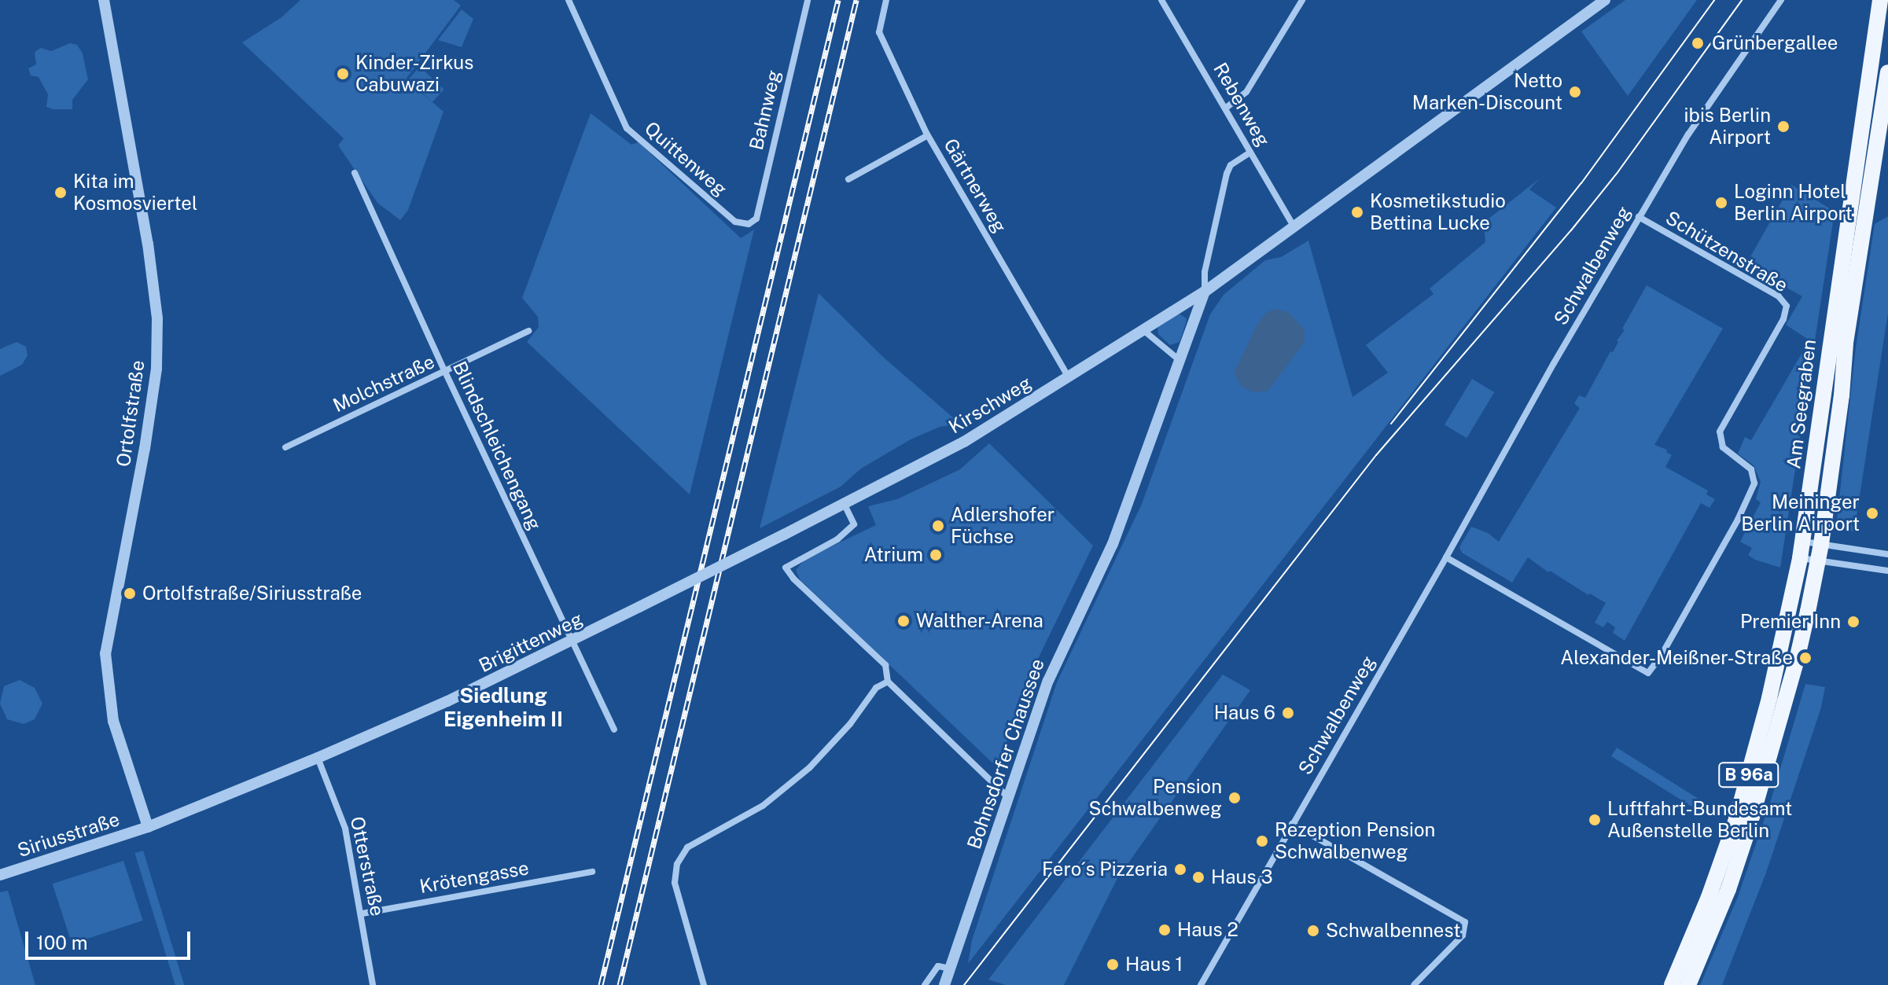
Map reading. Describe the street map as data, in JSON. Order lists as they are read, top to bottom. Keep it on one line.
{"streets":{"main road":["Am Seegraben","B 96a"],"street":["Rebenweg","Bahnweg","Quittenweg","Gärtnerweg","Schützenstraße","Schwalbenweg","Molchstraße","Kirschweg","Ortolfstraße","Blindschleichengang","Brigittenweg","Bohnsdorfer Chaussee","Siriusstraße","Otterstraße","Krötengasse"]},"crossings":[["Rebenweg","Kirschweg"],["Bahnweg","Quittenweg"],["Gärtnerweg","Kirschweg"],["Schützenstraße","Schwalbenweg"],["Molchstraße","Blindschleichengang"],["Kirschweg","Brigittenweg"],["Kirschweg","Bohnsdorfer Chaussee"],["Ortolfstraße","Brigittenweg"],["Ortolfstraße","Siriusstraße"],["Blindschleichengang","Brigittenweg"],["Brigittenweg","Siriusstraße"],["Brigittenweg","Otterstraße"],["Otterstraße","Krötengasse"]],"districts":["Siedlung Eigenheim II"],"places":["Grünbergallee","Kinder-Zirkus Cabuwazi","Netto Marken-Discount","ibis Berlin Airport","Kita im Kosmosviertel","Loginn Hotel Berlin Airport","Kosmetikstudio Bettina Lucke","Meininger Berlin Airport","Adlershofer Füchse","Atrium","Ortolfstraße/Siriusstraße","Walther-Arena","Premier Inn","Alexander-Meißner-Straße","Haus 6","Pension Schwalbenweg","Luftfahrt-Bundesamt Außenstelle Berlin","Rezeption Pension Schwalbenweg","Fero´s Pizzeria","Haus 3","Haus 2","Schwalbennest","Haus 1"],"scale_bar":"100 m"}
